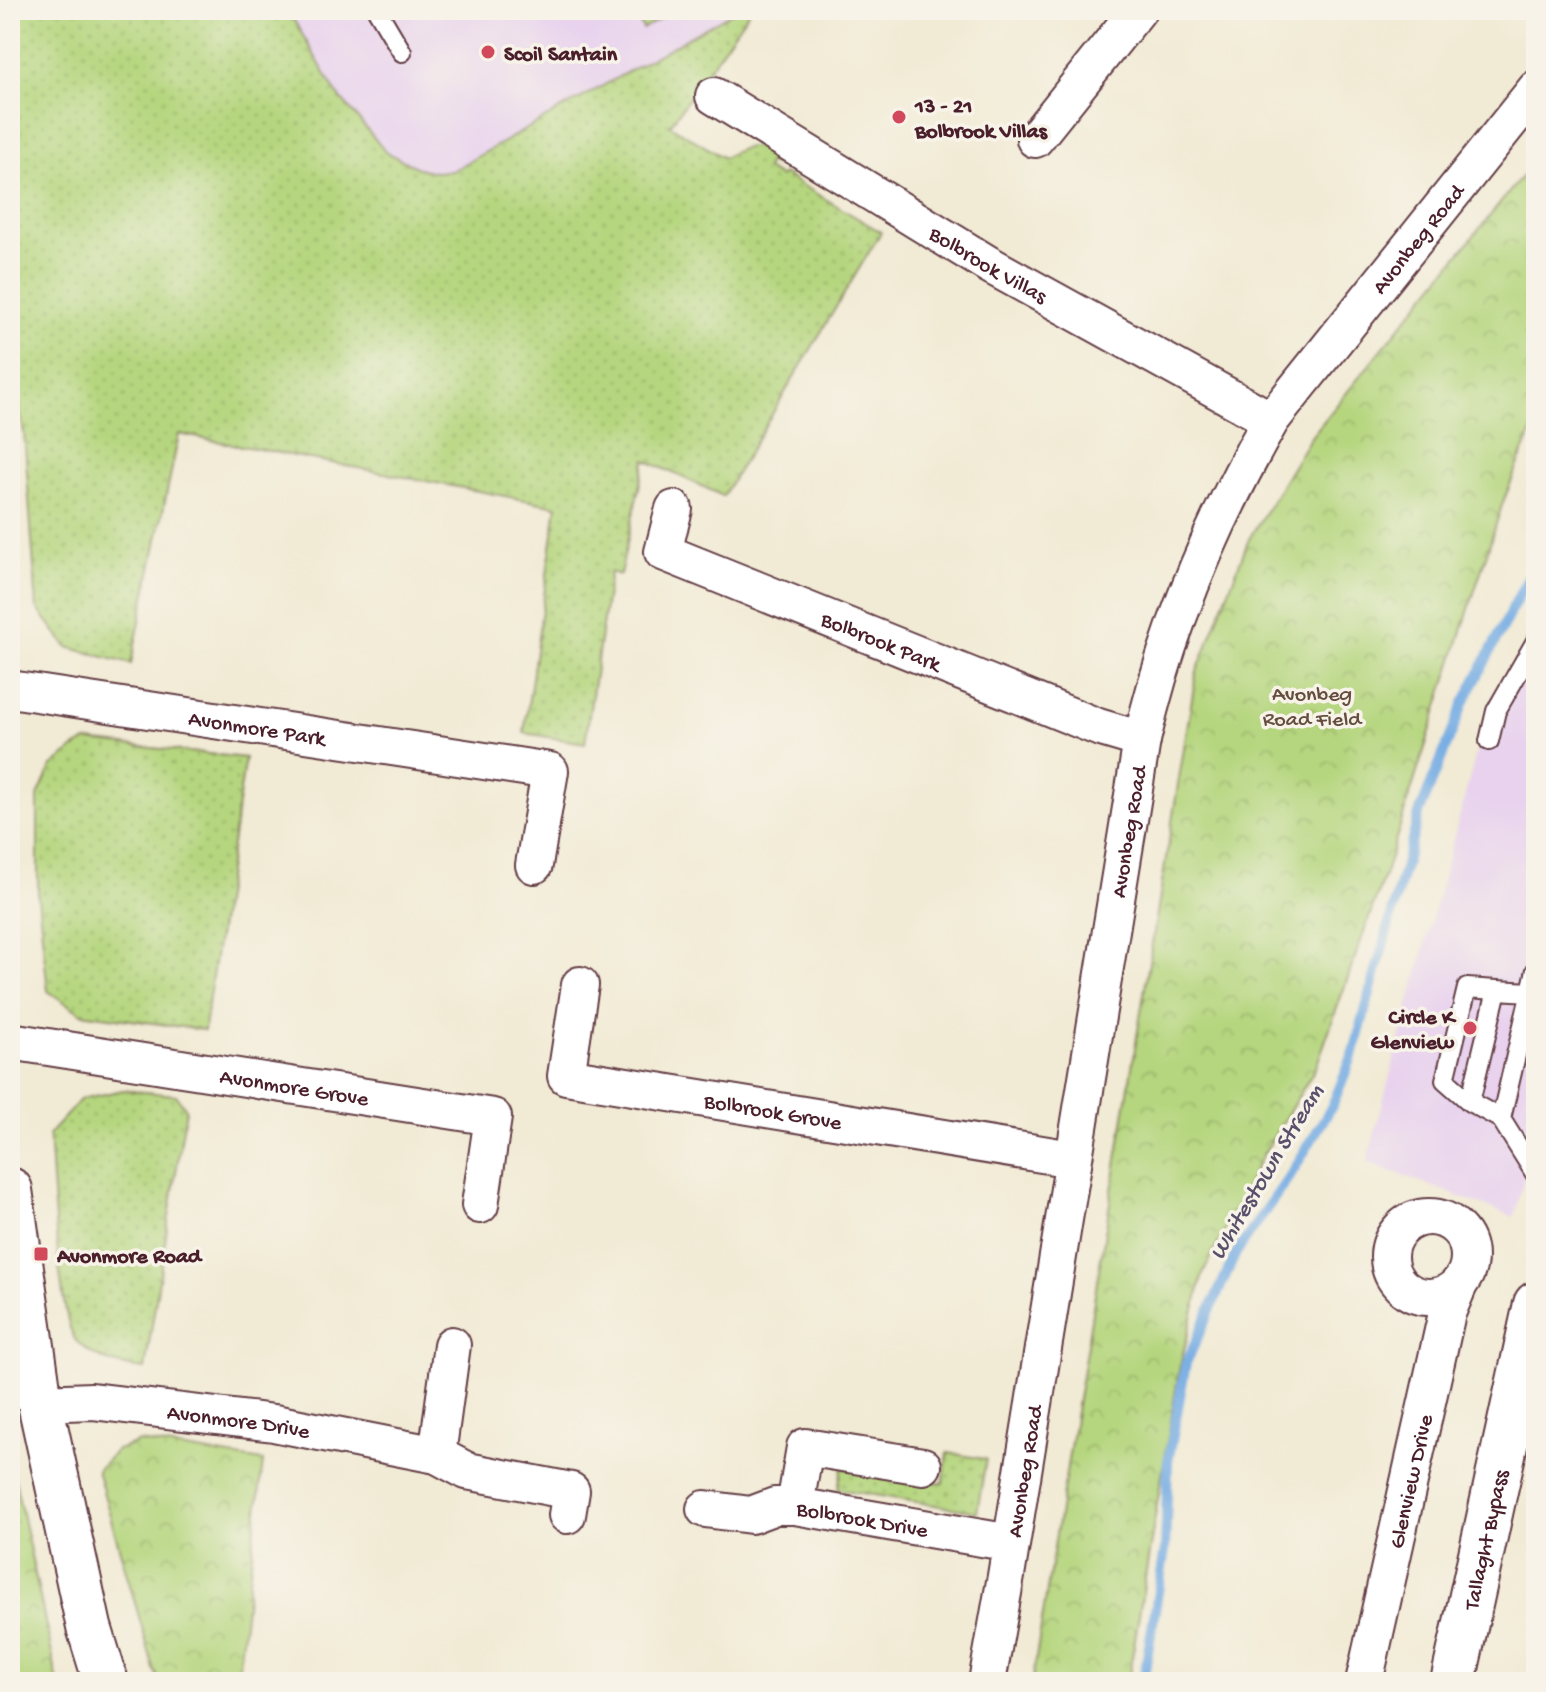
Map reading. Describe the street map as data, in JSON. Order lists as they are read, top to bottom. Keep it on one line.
{"streets":{"street":["Avonbeg Road","Bolbrook Villas","Bolbrook Park","Avonmore Park","Avonmore Grove","Bolbrook Grove","Avonmore Drive","Glenview Drive","Bolbrook Drive","Tallaght Bypass"]},"crossings":[["Avonbeg Road","Bolbrook Villas"],["Avonbeg Road","Bolbrook Park"],["Avonbeg Road","Bolbrook Grove"],["Avonbeg Road","Bolbrook Drive"]],"water":["Whitestown Stream"],"parks":["Avonbeg Road Field"],"places":{"other":["Scoil Santain","13 - 21 Bolbrook Villas","Circle K Glenview"],"transit":["Avonmore Road"]}}
